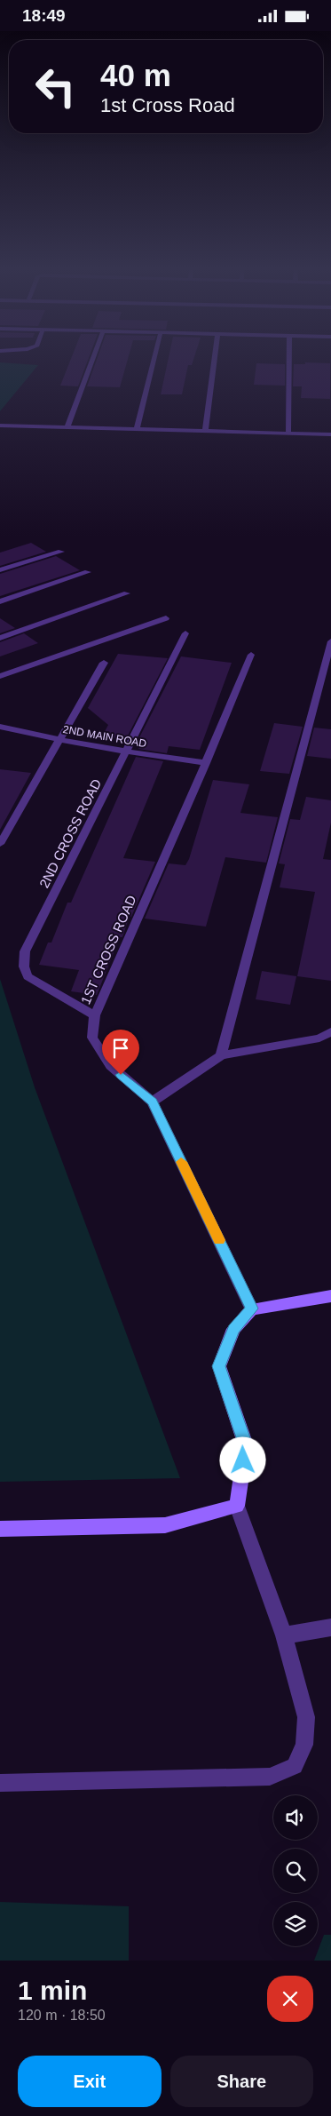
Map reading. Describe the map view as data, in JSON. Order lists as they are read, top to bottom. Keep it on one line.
{"streets":{"street":["2ND MAIN ROAD","2ND CROSS ROAD","1ST CROSS ROAD"]},"crossings":[["2ND MAIN ROAD","2ND CROSS ROAD"],["2ND MAIN ROAD","1ST CROSS ROAD"],["2ND CROSS ROAD","1ST CROSS ROAD"]],"page":{"status":"18:49","turn":["40 m","1st Cross Road"],"heading":["1 min","120 m · 18:50"],"buttons":["Exit","Share"]}}
